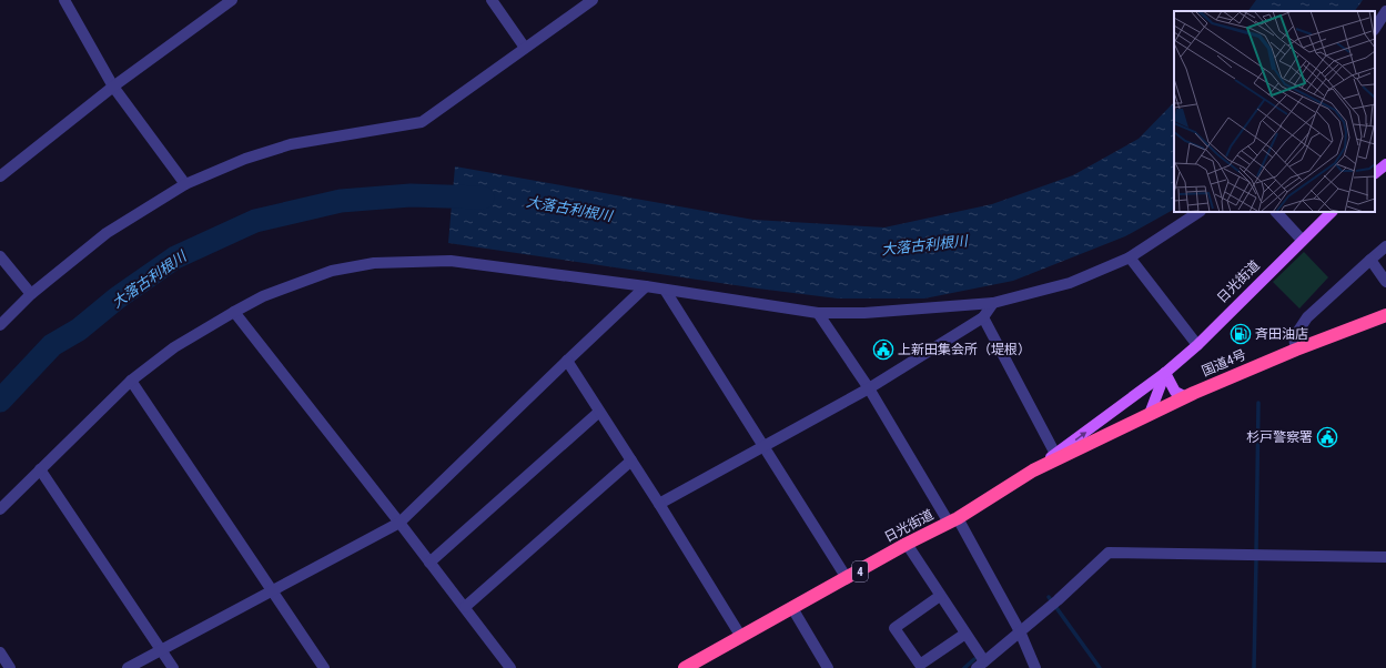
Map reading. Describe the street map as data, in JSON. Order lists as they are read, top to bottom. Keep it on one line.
{"streets":{"highway":["日光街道","国道4号","4"]},"crossings":[["日光街道","国道4号"]],"water":["大落古利根川"],"places":{"fuel station":["斉田油店"],"public building":["上新田集会所（堤根）","杉戸警察署"]}}
